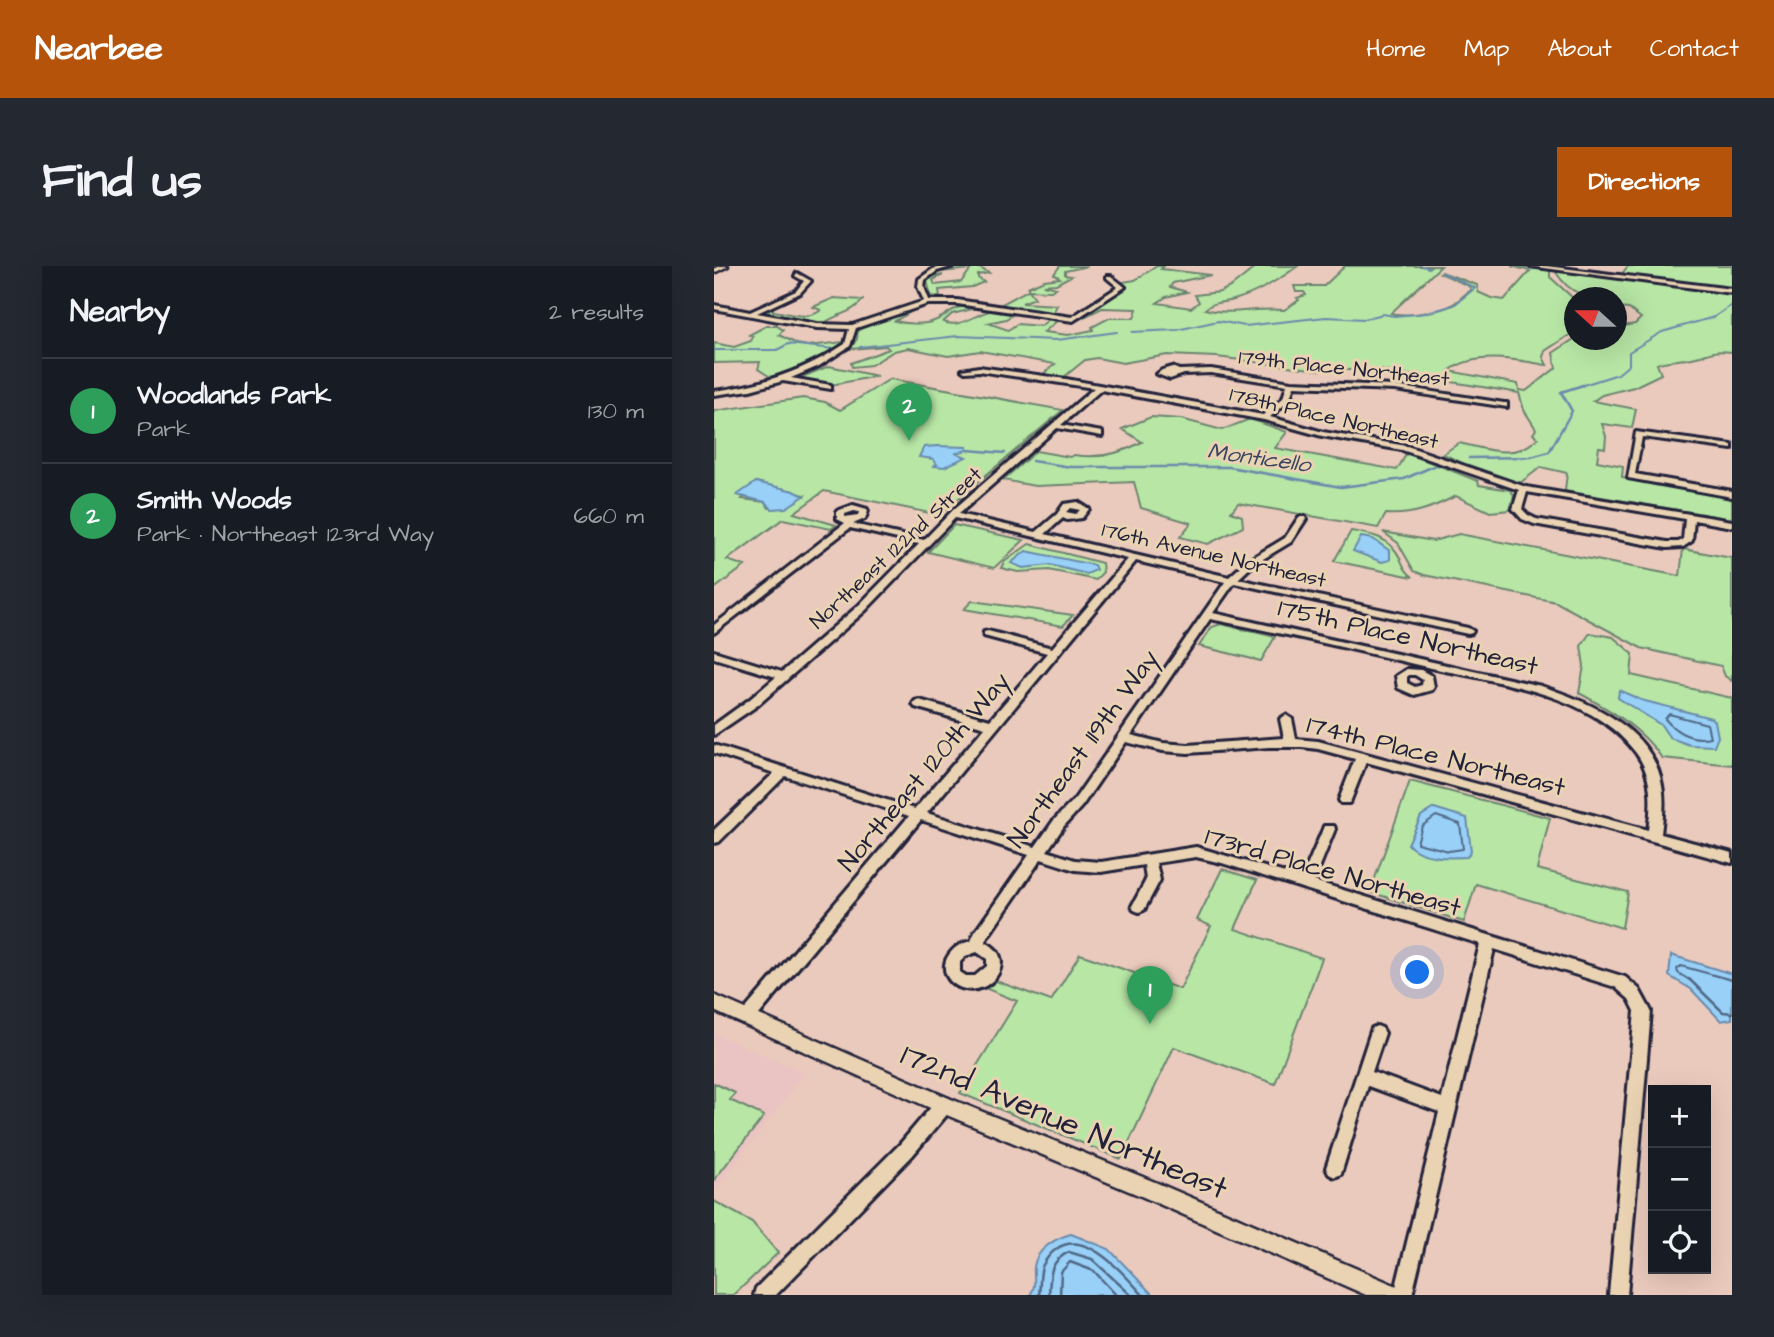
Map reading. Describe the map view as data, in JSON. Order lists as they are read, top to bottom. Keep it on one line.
{"streets":{"street":["179th Place Northeast","178th Place Northeast","Northeast 122nd Street","176th Avenue Northeast","175th Place Northeast","Northeast 119th Way","174th Place Northeast","Northeast 120th Way","173rd Place Northeast","172nd Avenue Northeast"]},"crossings":[["178th Place Northeast","Northeast 122nd Street"],["Northeast 122nd Street","176th Avenue Northeast"],["176th Avenue Northeast","Northeast 119th Way"],["176th Avenue Northeast","Northeast 120th Way"],["175th Place Northeast","Northeast 119th Way"],["175th Place Northeast","174th Place Northeast"],["Northeast 119th Way","174th Place Northeast"],["Northeast 119th Way","173rd Place Northeast"],["Northeast 120th Way","173rd Place Northeast"],["Northeast 120th Way","172nd Avenue Northeast"]],"water":["Monticello"],"north":"left","page":{"header":"Nearbee","nav":["Home","Map","About","Contact"],"buttons":"Directions","title":"Find us","heading":["Nearby","2 results"],"list":[{"mark":"1","name":"Woodlands Park","note":"Park","value":"130 m"},{"mark":"2","name":"Smith Woods","note":"Park · Northeast 123rd Way","value":"660 m"}],"pins":["2","1"],"map_buttons":["+","−"]}}
